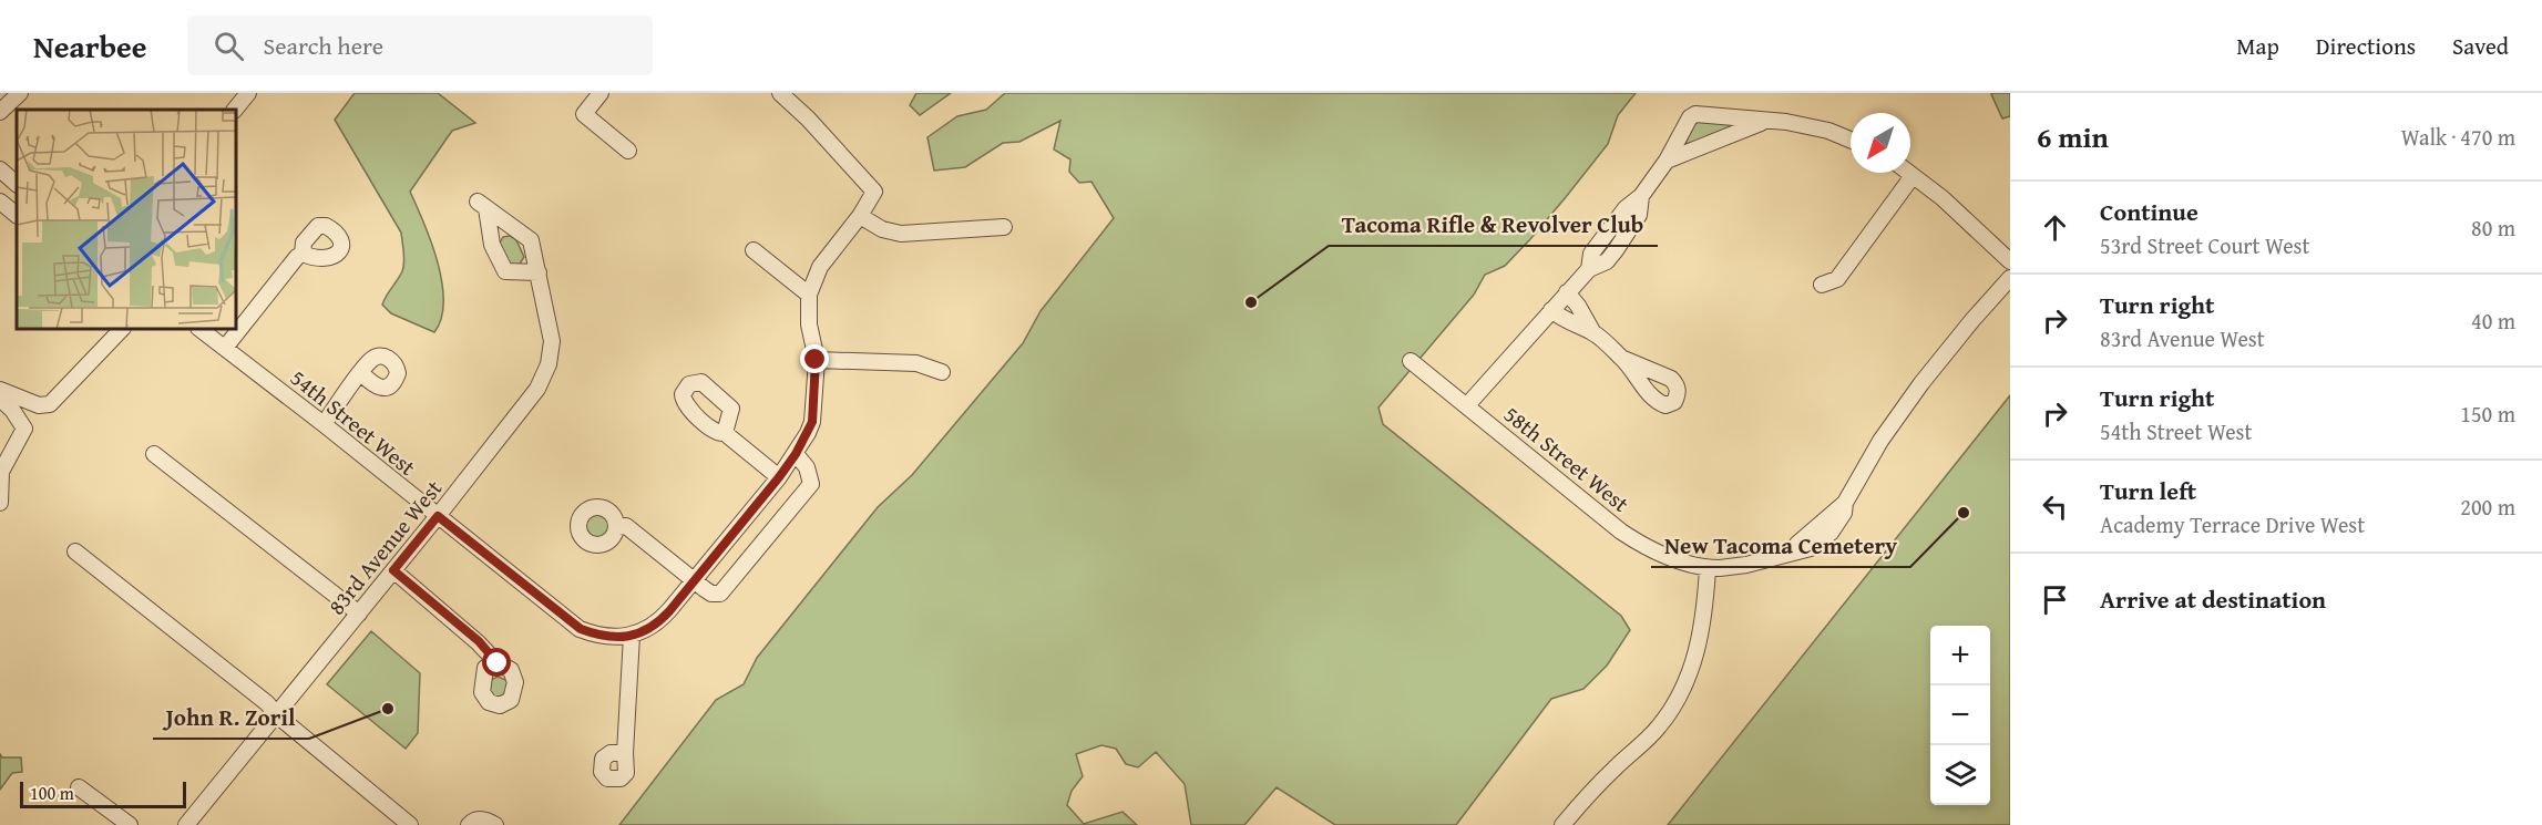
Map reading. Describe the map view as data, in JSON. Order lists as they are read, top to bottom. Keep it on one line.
{"streets":{"street":["54th Street West","58th Street West","83rd Avenue West"]},"crossings":[["54th Street West","83rd Avenue West"]],"places":["Tacoma Rifle & Revolver Club","New Tacoma Cemetery","John R. Zoril"],"scale_bar":"100 m","north":"bottom left","page":{"header":"Nearbee","search":"Search here","nav":["Map","Directions","Saved"],"heading":["6 min","Walk · 470 m"],"list":[["Continue","53rd Street Court West","80 m"],["Turn right","83rd Avenue West","40 m"],["Turn right","54th Street West","150 m"],["Turn left","Academy Terrace Drive West","200 m"],"Arrive at destination"],"map_buttons":["+","−"],"scale":"100 m"}}
